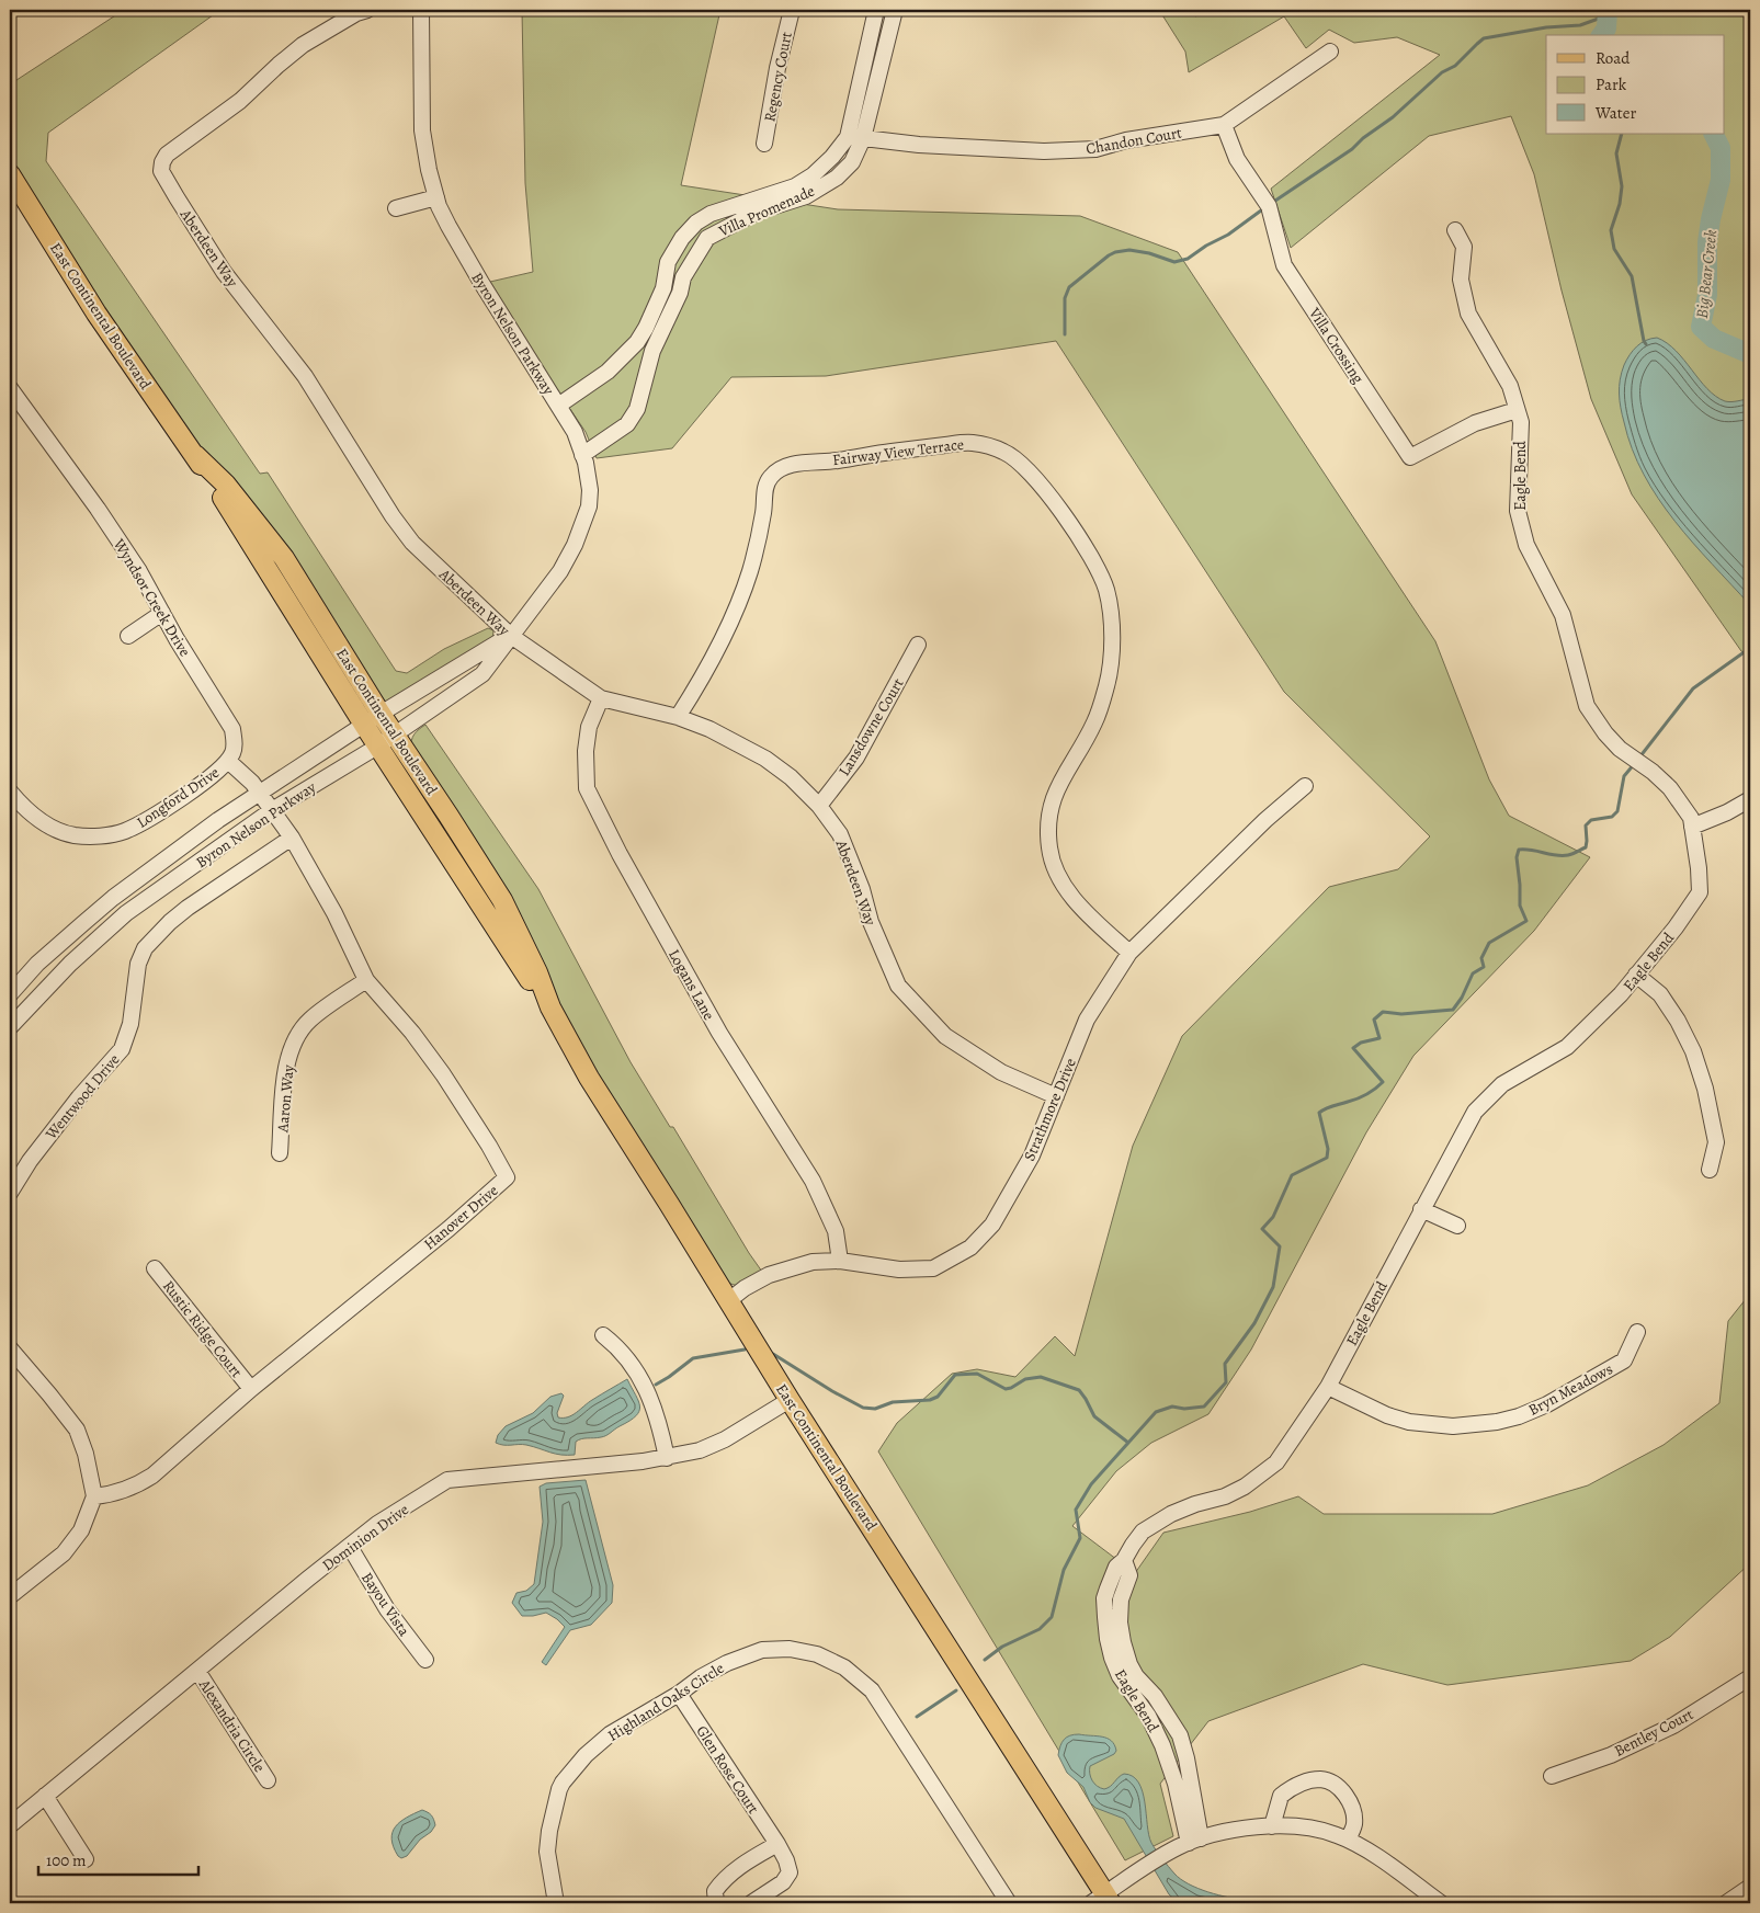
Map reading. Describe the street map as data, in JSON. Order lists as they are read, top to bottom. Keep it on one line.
{"streets":{"main road":["East Continental Boulevard"],"street":["Regency Court","Chandon Court","Villa Promenade","Aberdeen Way","Byron Nelson Parkway","Villa Crossing","Fairway View Terrace","Eagle Bend","Wyndsor Creek Drive","Lansdowne Court","Longford Drive","Logans Lane","Wentwood Drive","Aaron Way","Strathmore Drive","Hanover Drive","Rustic Ridge Court","Bryn Meadows","Dominion Drive","Bayou Vista","Highland Oaks Circle","Alexandria Circle","Bentley Court","Glen Rose Court"]},"crossings":[["Chandon Court","Villa Promenade"],["Chandon Court","Villa Crossing"],["Villa Promenade","Byron Nelson Parkway"],["Aberdeen Way","Byron Nelson Parkway"],["Aberdeen Way","Fairway View Terrace"],["Aberdeen Way","Lansdowne Court"],["Aberdeen Way","Logans Lane"],["Aberdeen Way","Strathmore Drive"],["East Continental Boulevard","Byron Nelson Parkway"],["East Continental Boulevard","Strathmore Drive"],["East Continental Boulevard","Dominion Drive"],["Byron Nelson Parkway","Hanover Drive"],["Villa Crossing","Eagle Bend"],["Fairway View Terrace","Strathmore Drive"],["Eagle Bend","Bryn Meadows"],["Wyndsor Creek Drive","Longford Drive"],["Logans Lane","Strathmore Drive"],["Wentwood Drive","Hanover Drive"],["Aaron Way","Hanover Drive"],["Hanover Drive","Rustic Ridge Court"],["Dominion Drive","Bayou Vista"],["Dominion Drive","Alexandria Circle"],["Highland Oaks Circle","Glen Rose Court"]],"water":["Big Bear Creek"],"legend":["Road","Park","Water"],"scale_bar":"100 m"}
